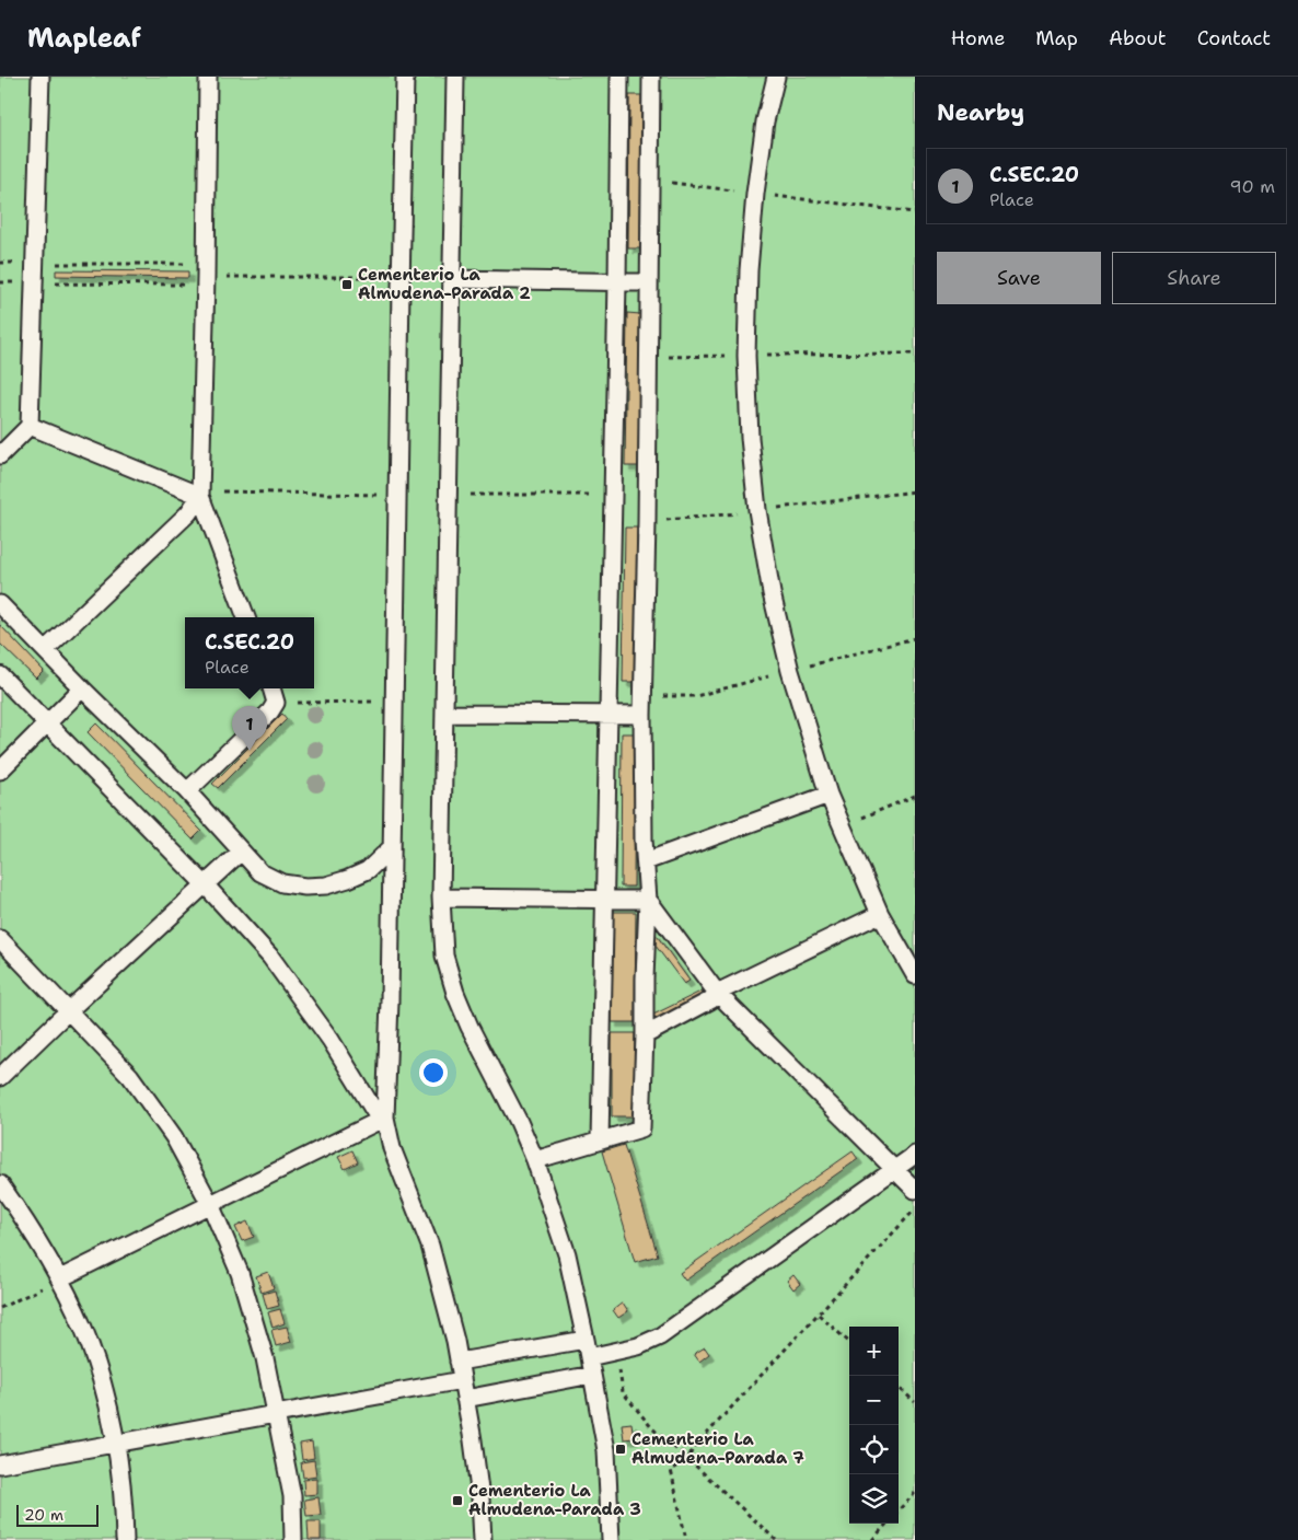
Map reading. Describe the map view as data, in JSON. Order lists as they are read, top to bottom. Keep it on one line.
{"places":{"transit":["Cementerio La Almudena-Parada 2","Cementerio La Almudena-Parada 7","Cementerio La Almudena-Parada 3"]},"scale_bar":"20 m","page":{"header":"Mapleaf","nav":["Home","Map","About","Contact"],"heading":"Nearby","list":[{"mark":"1","name":"C.SEC.20","note":"Place","value":"90 m"}],"buttons":["Save","Share"],"popup":["C.SEC.20","Place"],"pins":"1","map_buttons":["+","−"],"scale":"20 m"}}
